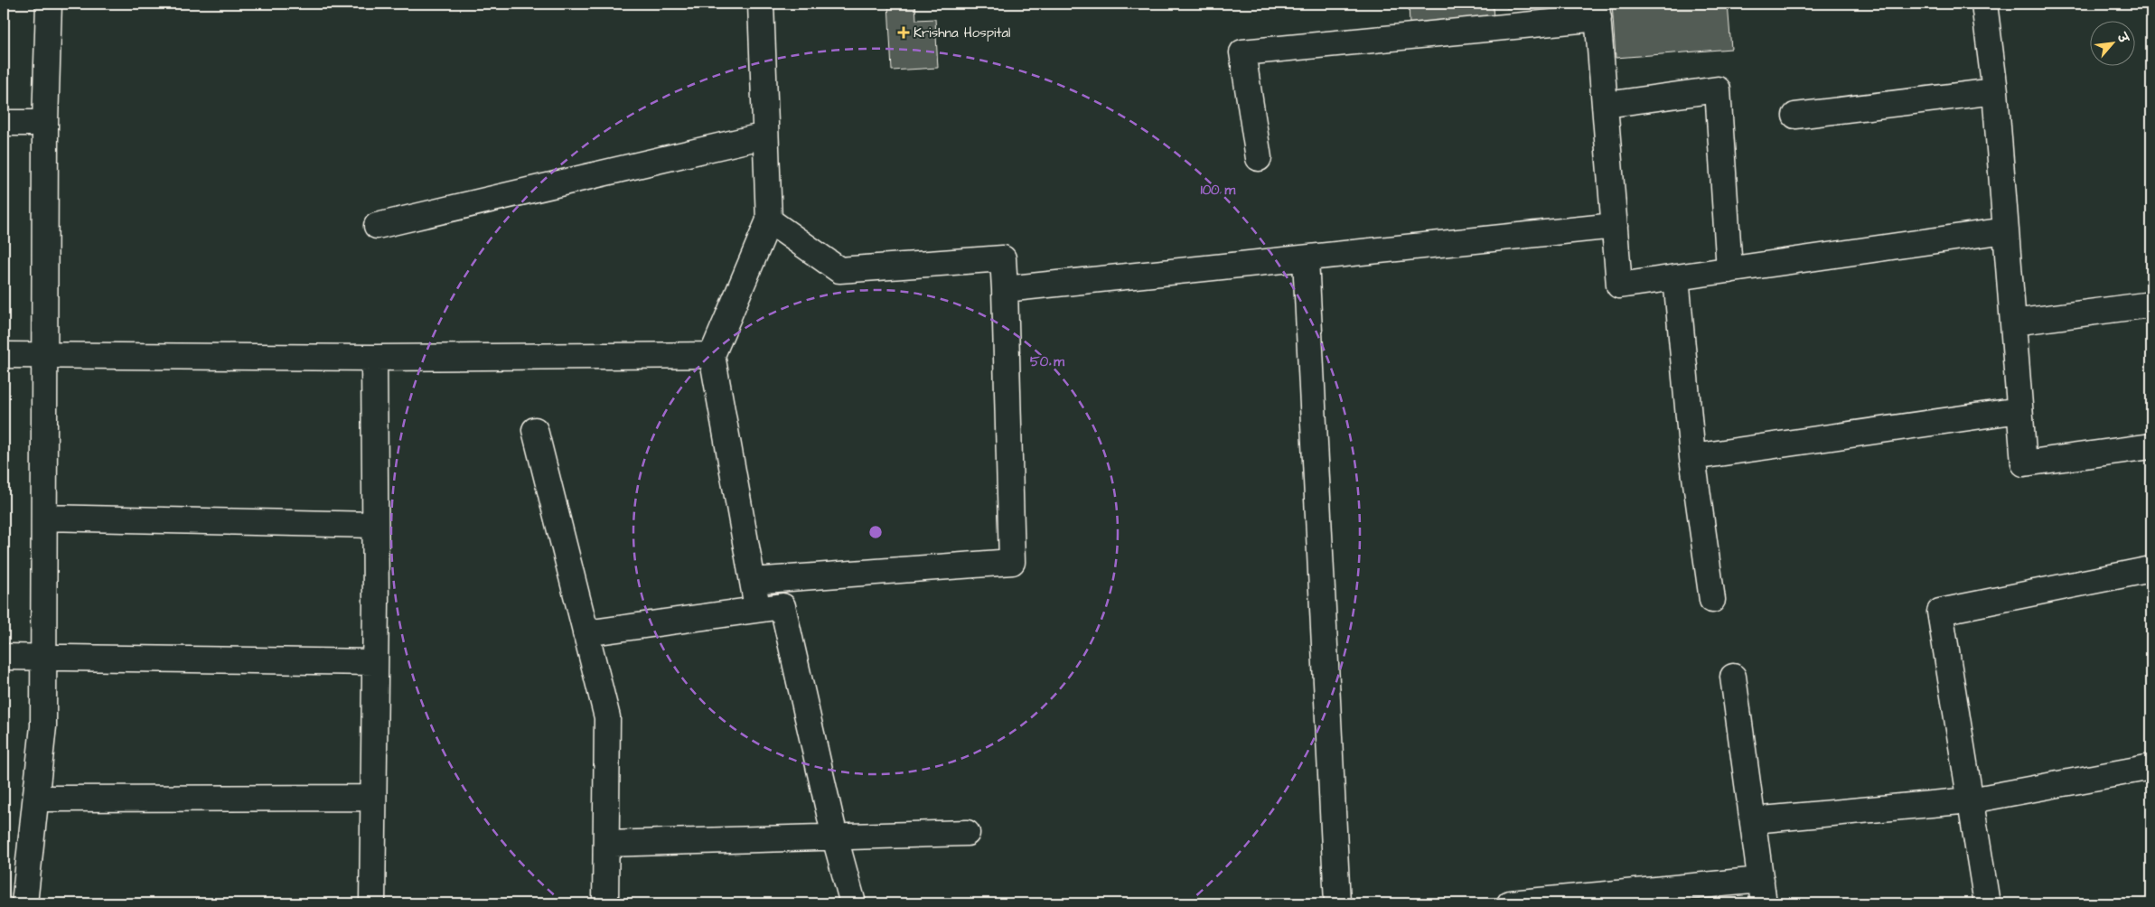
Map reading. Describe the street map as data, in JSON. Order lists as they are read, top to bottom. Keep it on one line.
{"places":{"health":["Krishna Hospital"]},"north":"top right","rings":["100 m","50 m"]}
